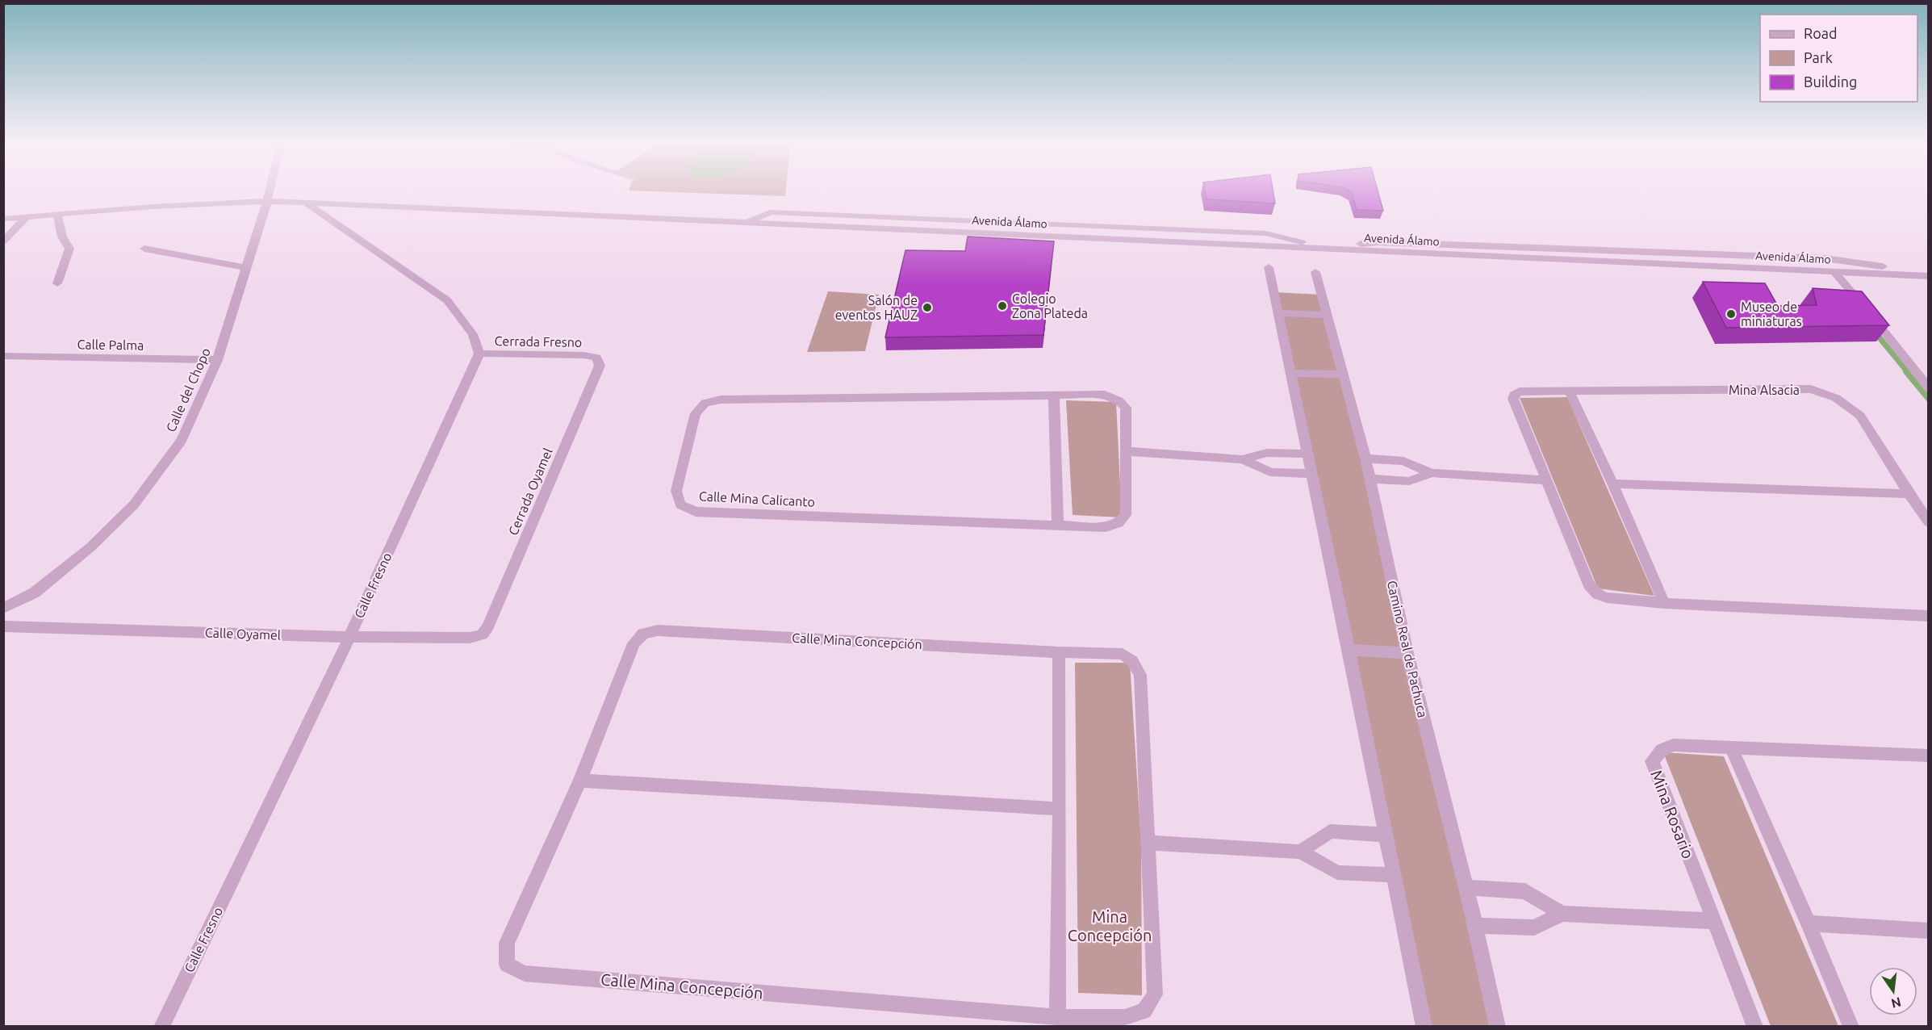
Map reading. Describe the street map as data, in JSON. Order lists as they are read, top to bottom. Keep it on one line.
{"streets":{"street":["Avenida Álamo","Cerrada Fresno","Calle Palma","Calle del Chopo","Mina Alsacia","Cerrada Oyamel","Calle Mina Calicanto","Calle Fresno","Calle Oyamel","Calle Mina Concepción","Camino Real de Pachuca","Mina Rosario"]},"crossings":[["Cerrada Fresno","Cerrada Oyamel"],["Cerrada Fresno","Calle Fresno"],["Calle Palma","Calle del Chopo"],["Cerrada Oyamel","Calle Oyamel"],["Calle Fresno","Calle Oyamel"]],"parks":["Mina Concepción"],"places":["Colegio Zona Plateda","Salón de eventos HAUZ","Museo de miniaturas"],"legend":["Road","Park","Building"],"north":"bottom"}
